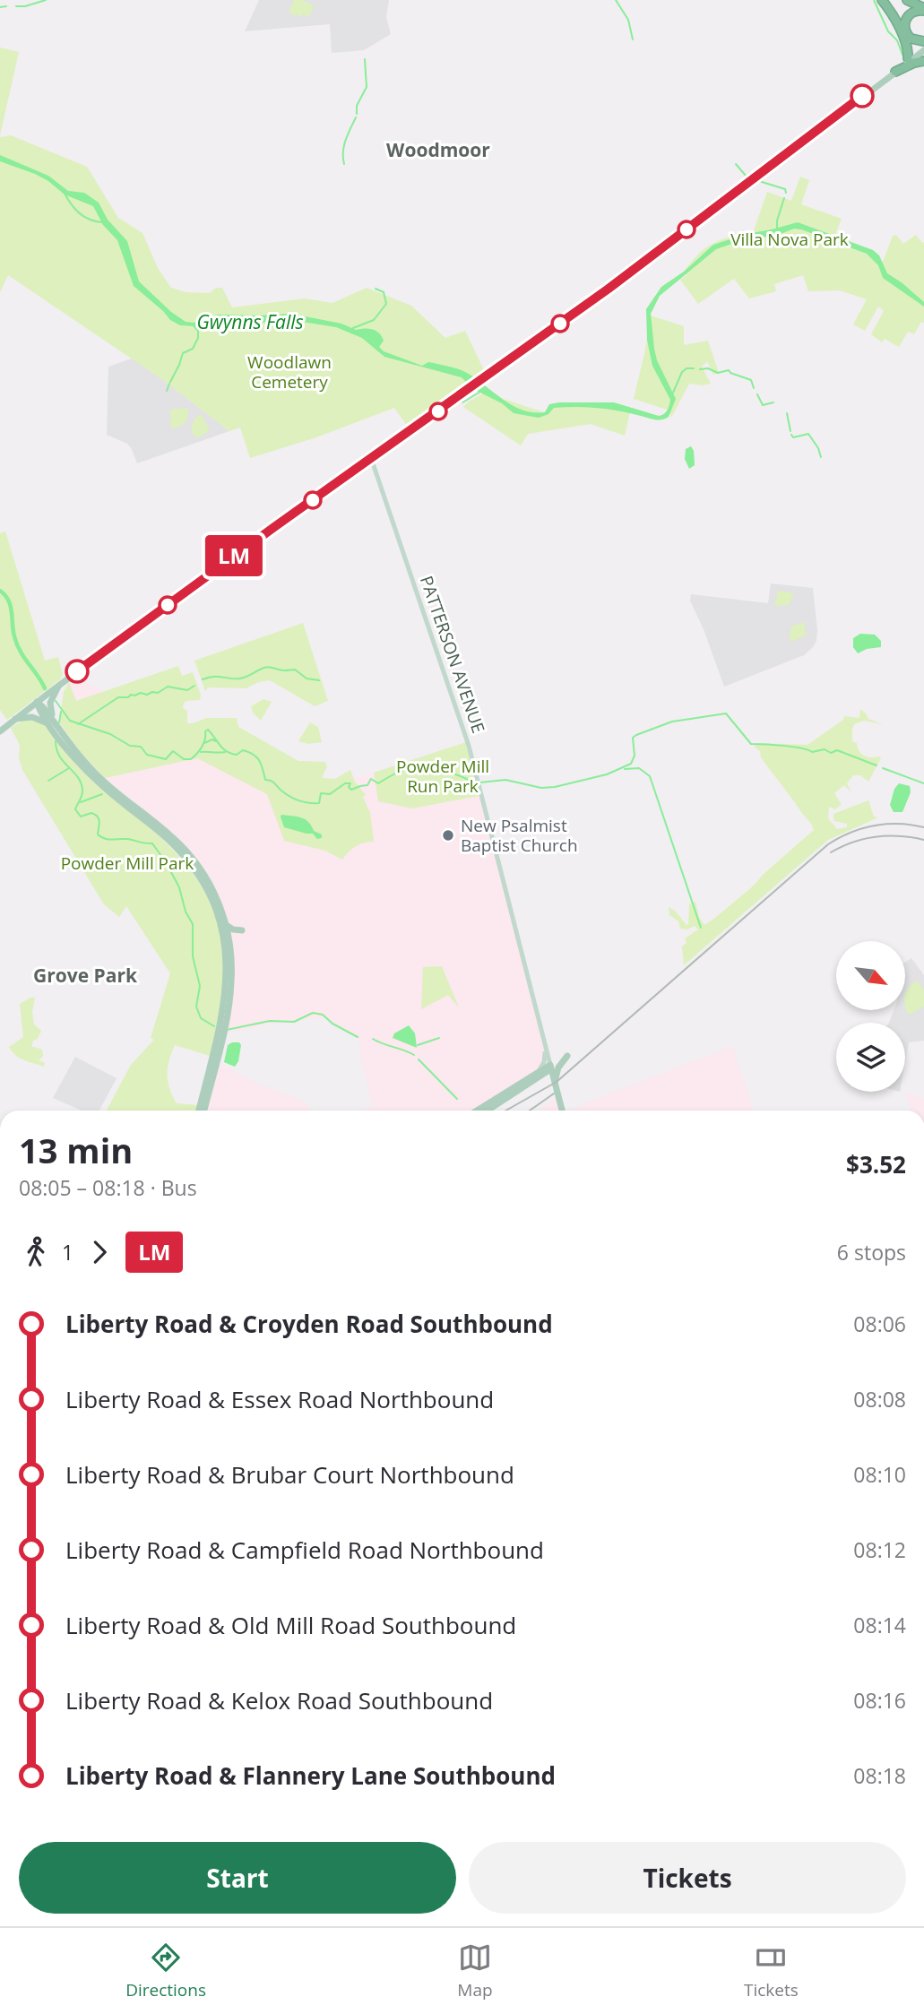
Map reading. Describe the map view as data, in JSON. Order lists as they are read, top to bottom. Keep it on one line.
{"streets":{"main road":["PATTERSON AVENUE"]},"districts":["Woodmoor","Grove Park"],"water":["Gwynns Falls"],"parks":["Villa Nova Park","Woodlawn Cemetery","Powder Mill Run Park","Powder Mill Park"],"places":["New Psalmist Baptist Church"],"lines":["bus line LM"],"north":"bottom right","page":{"on_map":"LM","heading":["13 min","08:05 – 08:18 · Bus","$3.52"],"legs":["1","LM","6 stops"],"list":[{"name":"Liberty Road & Croyden Road Southbound","value":"08:06"},{"name":"Liberty Road & Essex Road Northbound","value":"08:08"},{"name":"Liberty Road & Brubar Court Northbound","value":"08:10"},{"name":"Liberty Road & Campfield Road Northbound","value":"08:12"},{"name":"Liberty Road & Old Mill Road Southbound","value":"08:14"},{"name":"Liberty Road & Kelox Road Southbound","value":"08:16"},{"name":"Liberty Road & Flannery Lane Southbound","value":"08:18"}],"buttons":["Start","Tickets"],"tabs":["Directions","Map","Tickets"]}}
